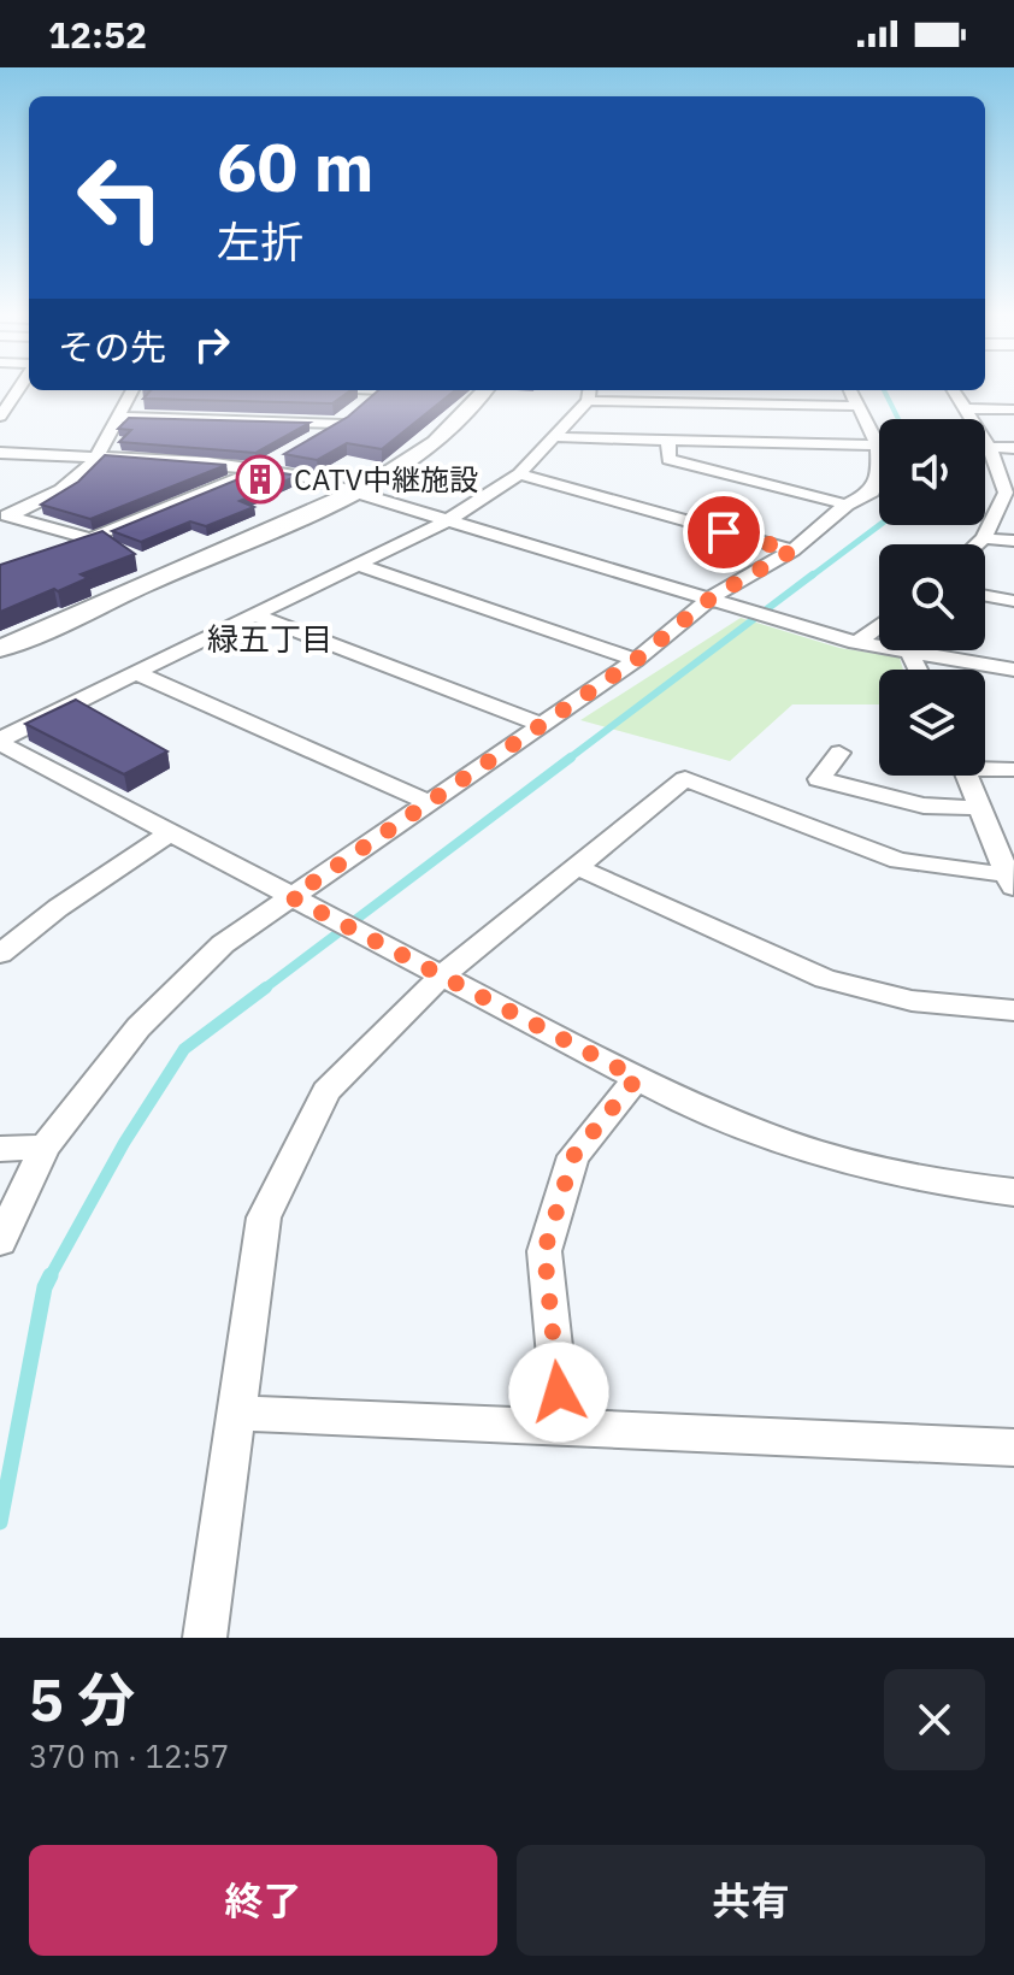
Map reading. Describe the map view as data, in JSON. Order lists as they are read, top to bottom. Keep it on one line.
{"districts":["緑五丁目"],"places":{"building":["CATV中継施設"]},"page":{"status":"12:52","turn":["60 m","左折"],"then":"その先","heading":["5 分","370 m · 12:57"],"buttons":["終了","共有"]}}
